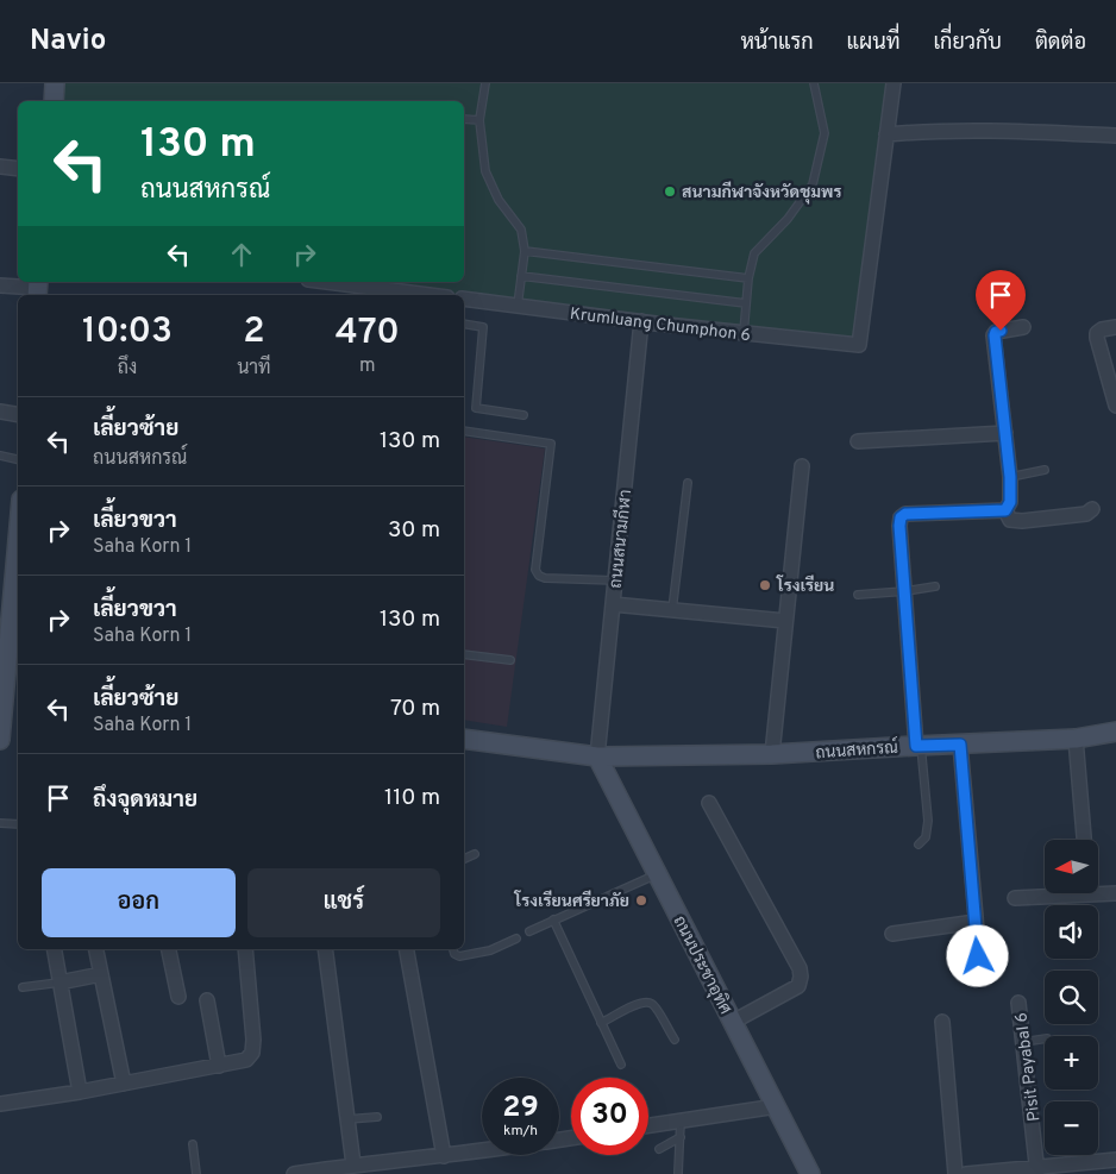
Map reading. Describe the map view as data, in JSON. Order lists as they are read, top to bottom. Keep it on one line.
{"streets":{"street":["Krumluang Chumphon 6","ถนนสนามกีฬา","ถนนสหกรณ์","ถนนประชาอุทิศ","Pisit Payabal 6"]},"crossings":[["Krumluang Chumphon 6","ถนนสนามกีฬา"],["ถนนสนามกีฬา","ถนนสหกรณ์"],["ถนนสนามกีฬา","ถนนประชาอุทิศ"],["ถนนสหกรณ์","ถนนประชาอุทิศ"]],"places":["สนามกีฬาจังหวัดชุมพร","โรงเรียน","โรงเรียนศรียาภัย"],"north":"left","page":{"header":"Navio","nav":["หน้าแรก","แผนที่","เกี่ยวกับ","ติดต่อ"],"turn":["130 m","ถนนสหกรณ์"],"eta":["10:03","ถึง","2","นาที","470","m"],"list":[{"name":"เลี้ยวซ้าย","note":"ถนนสหกรณ์","value":"130 m"},{"name":"เลี้ยวขวา","note":"Saha Korn 1","value":"30 m"},{"name":"เลี้ยวขวา","note":"Saha Korn 1","value":"130 m"},{"name":"เลี้ยวซ้าย","note":"Saha Korn 1","value":"70 m"},{"name":"ถึงจุดหมาย","value":"110 m"}],"map_buttons":["+","−"],"buttons":["ออก","แชร์"],"speed":"29 km/h","limit":"30"}}
